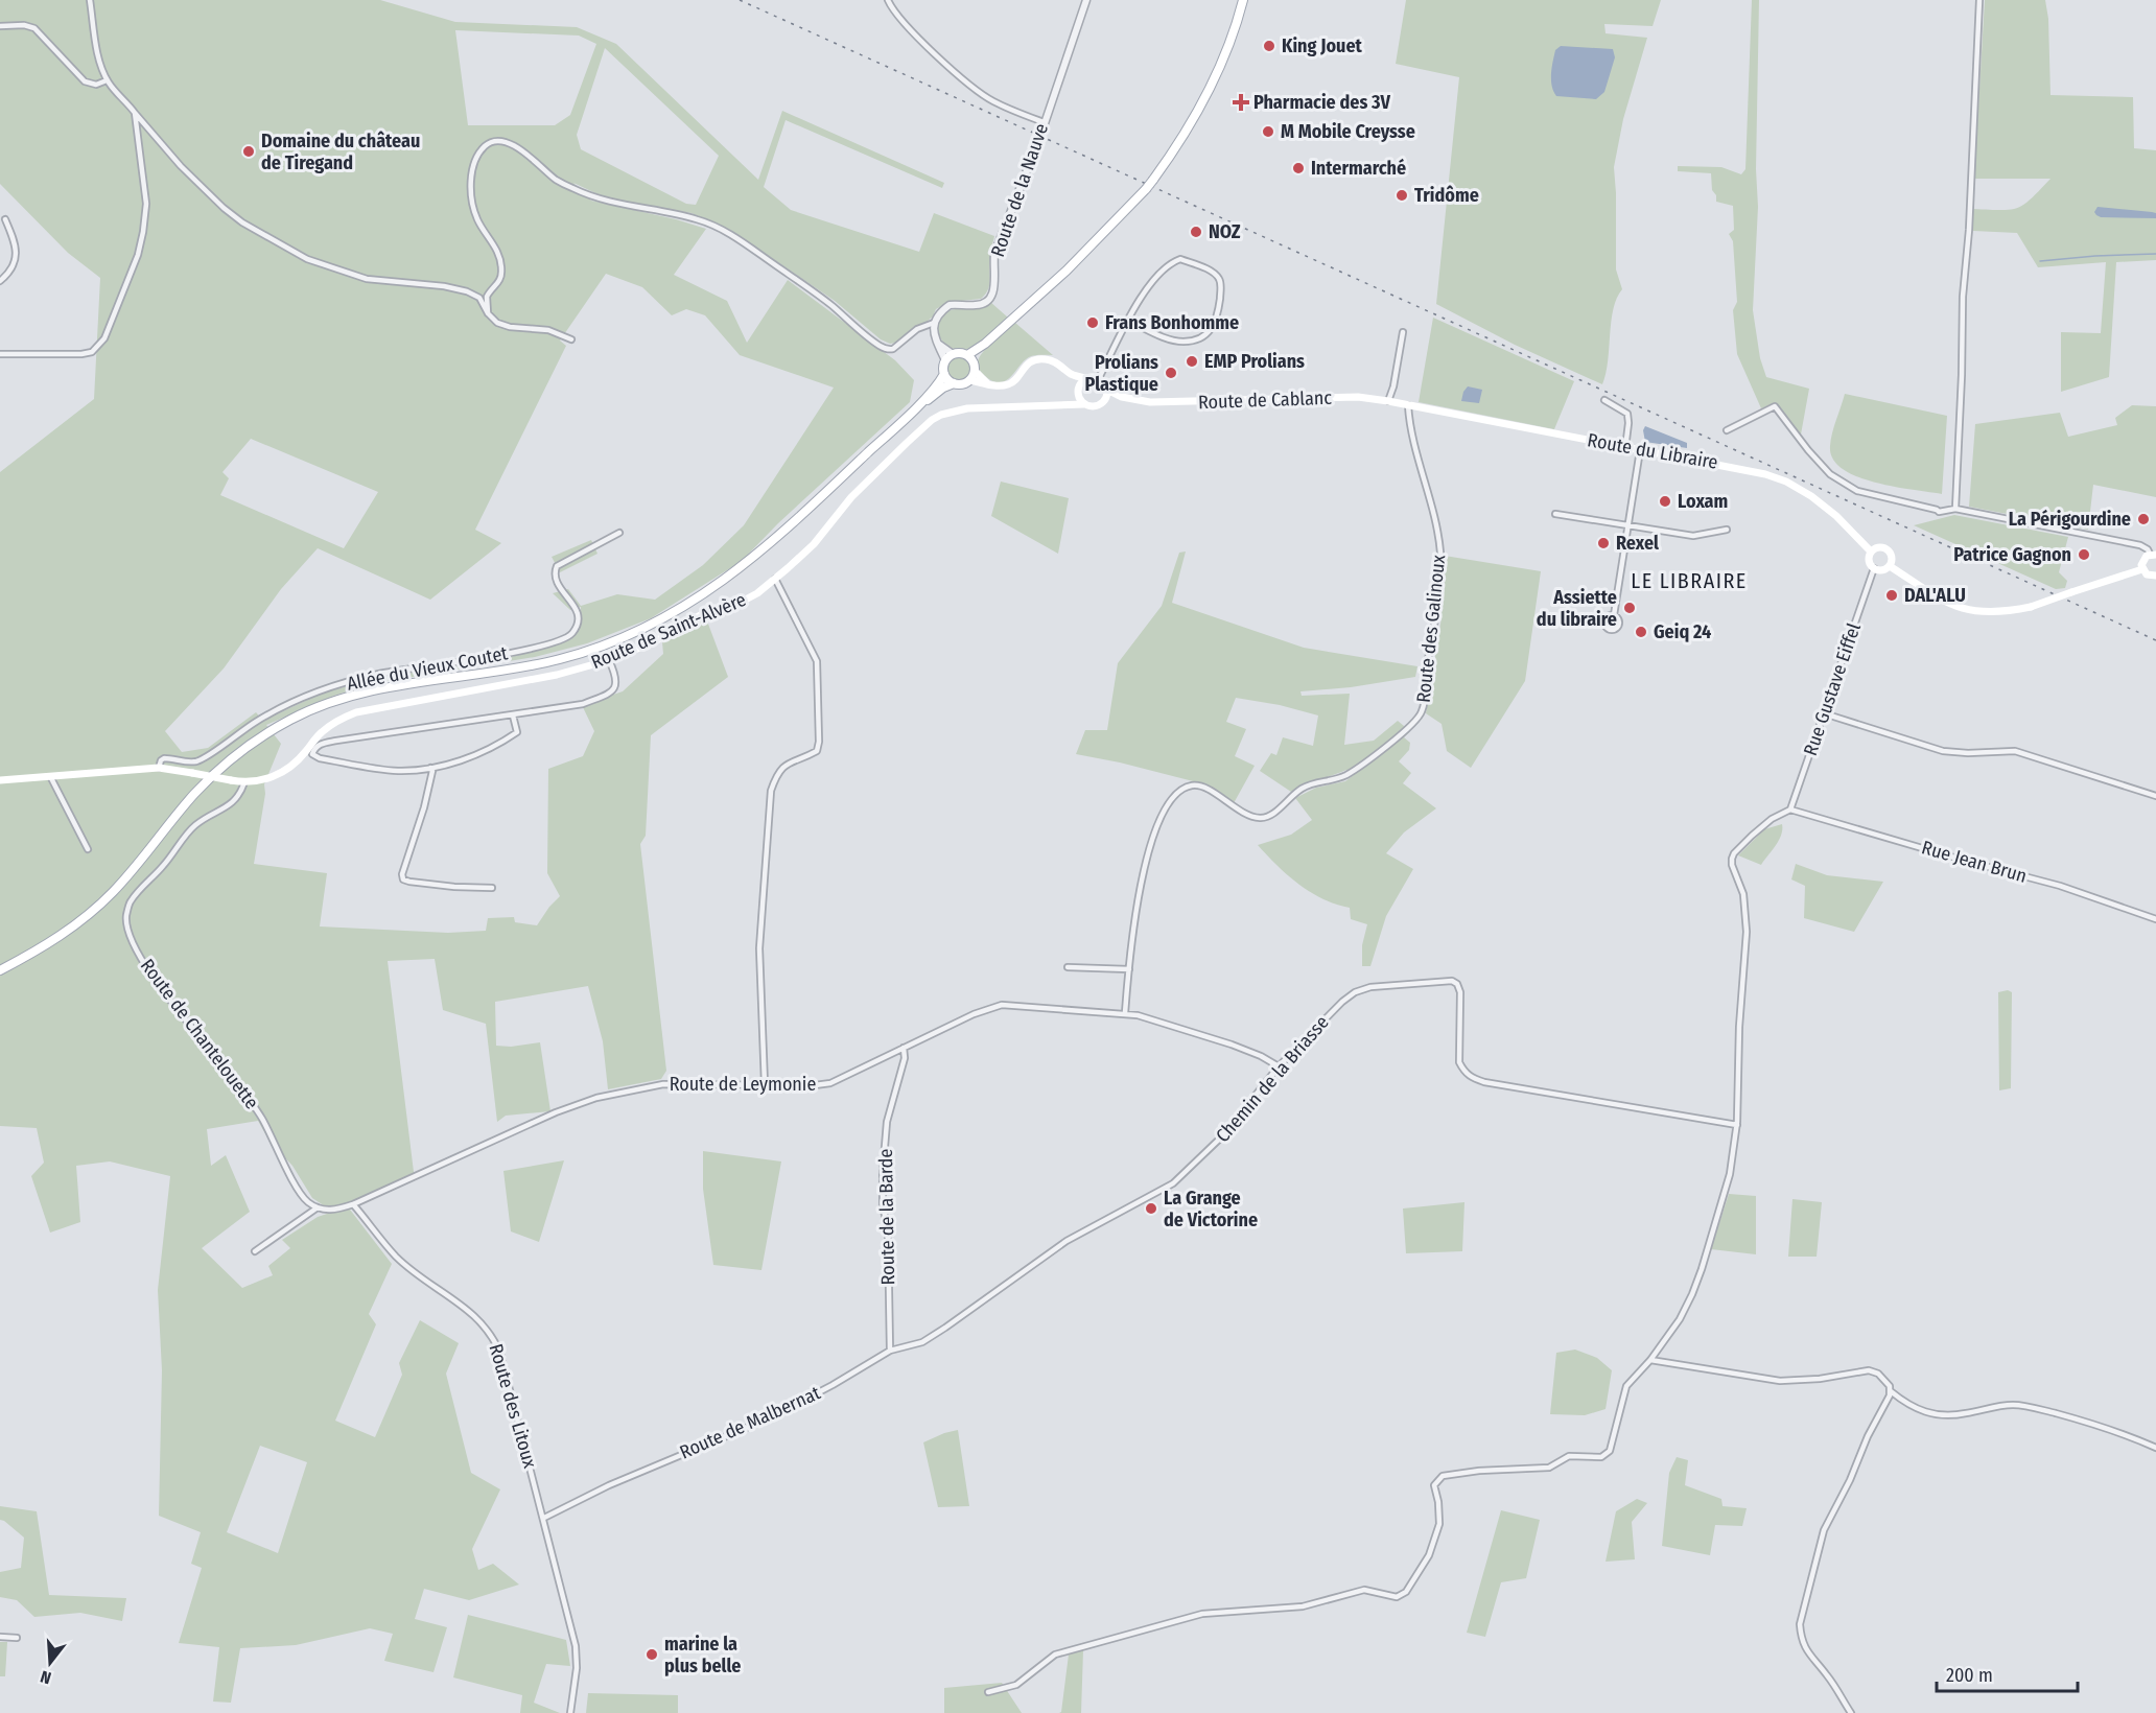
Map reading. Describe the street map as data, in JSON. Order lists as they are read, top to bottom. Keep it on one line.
{"streets":{"main road":["Route de Cablanc","Route du Libraire","Route de Saint-Alvère"],"street":["Route de la Nauve","Route des Galinoux","Allée du Vieux Coutet","Rue Gustave Eiffel","Rue Jean Brun","Route de Chantelouette","Chemin de la Briasse","Route de Leymonie","Route de la Barde","Route des Litoux","Route de Malbernat"]},"crossings":[["Route de Cablanc","Route du Libraire"],["Route de Cablanc","Route des Galinoux"],["Route du Libraire","Route des Galinoux"],["Route du Libraire","Rue Gustave Eiffel"],["Route des Galinoux","Route de Leymonie"],["Route de Saint-Alvère","Allée du Vieux Coutet"],["Route de Saint-Alvère","Route de Chantelouette"],["Rue Gustave Eiffel","Rue Jean Brun"],["Chemin de la Briasse","Route de Leymonie"],["Chemin de la Briasse","Route de Malbernat"],["Route de Leymonie","Route de la Barde"],["Route de Leymonie","Route des Litoux"],["Route de la Barde","Route de Malbernat"],["Route des Litoux","Route de Malbernat"]],"districts":["LE LIBRAIRE"],"places":{"other":["King Jouet","M Mobile Creysse","Domaine du château de Tiregand","Intermarché","Tridôme","NOZ","Frans Bonhomme","EMP Prolians","Prolians Plastique","Loxam","La Périgourdine","Rexel","Patrice Gagnon","DAL'ALU","Assiette du libraire","Geiq 24","La Grange de Victorine","marine la plus belle"],"health":["Pharmacie des 3V"]},"scale_bar":"200 m","north":"bottom"}
